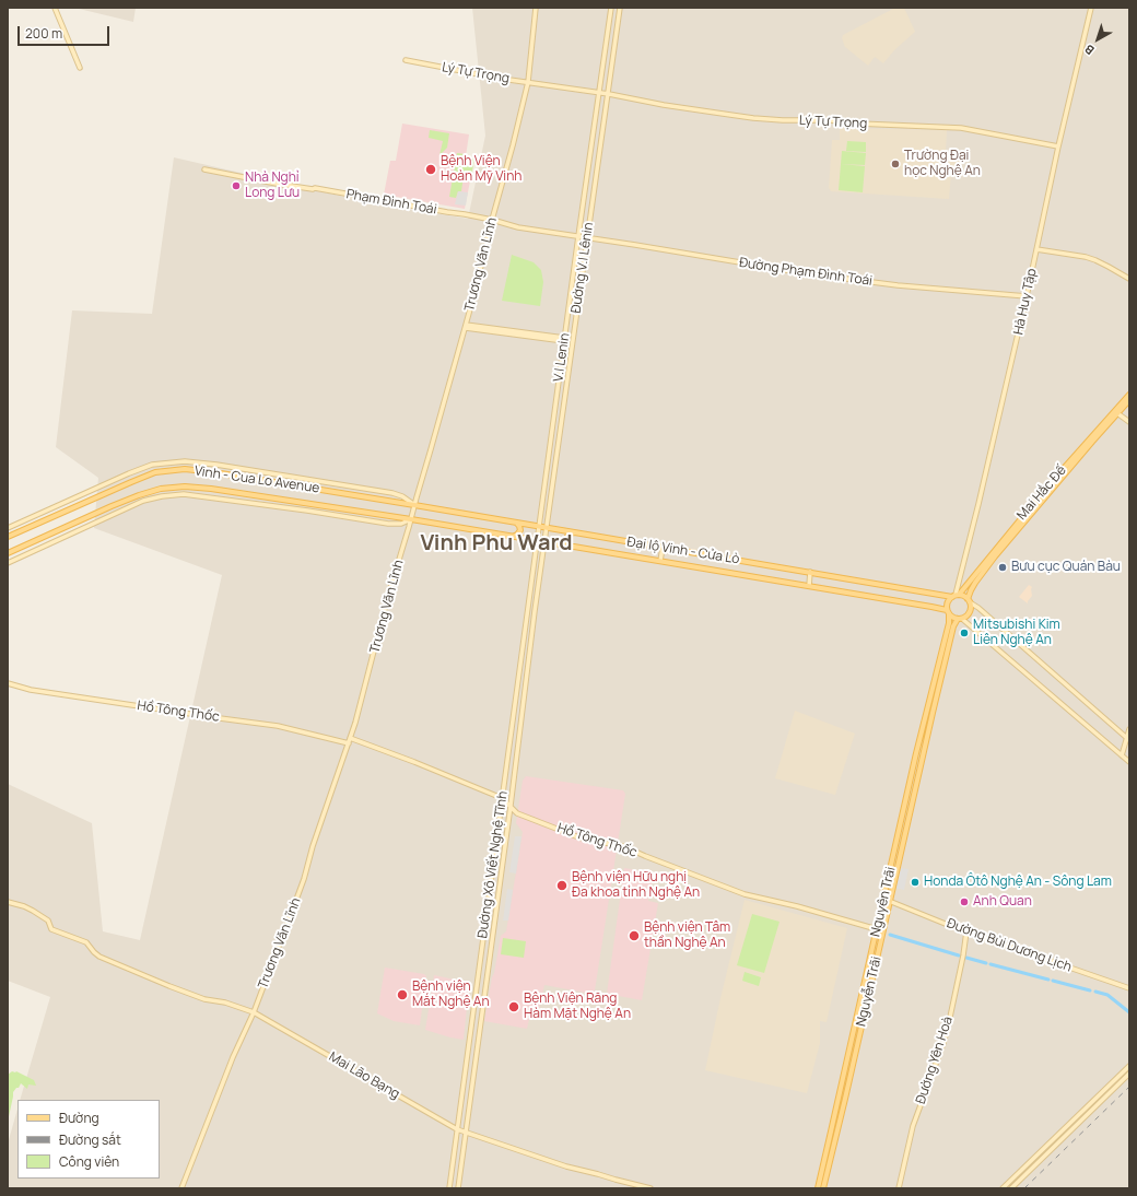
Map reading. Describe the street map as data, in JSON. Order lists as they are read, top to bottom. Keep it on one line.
{"streets":{"main road":["Vinh - Cua Lo Avenue","Mai Hắc Đế","Đại lộ Vinh - Cửa Lò","Nguyên Trãi","Nguyễn Trãi"],"street":["Lý Tự Trọng","Phạm Đình Toái","Trương Văn Lĩnh","Đường V.I Lênin","Đường Phạm Đình Toái","Hà Huy Tập","V.I Lenin","Hồ Tông Thốc","Đường Xô Viết Nghệ Tĩnh","Đường Bùi Dương Lịch","Đường Yên Hoà","Mai Lão Bạng"]},"crossings":[["Lý Tự Trọng","Trương Văn Lĩnh"],["Lý Tự Trọng","Đường V.I Lênin"],["Lý Tự Trọng","Hà Huy Tập"],["Lý Tự Trọng","V.I Lenin"],["Phạm Đình Toái","Trương Văn Lĩnh"],["Phạm Đình Toái","Đường Phạm Đình Toái"],["Phạm Đình Toái","V.I Lenin"],["Trương Văn Lĩnh","Vinh - Cua Lo Avenue"],["Trương Văn Lĩnh","Đại lộ Vinh - Cửa Lò"],["Trương Văn Lĩnh","Hồ Tông Thốc"],["Trương Văn Lĩnh","Mai Lão Bạng"],["Đường V.I Lênin","Đường Phạm Đình Toái"],["Đường V.I Lênin","Đại lộ Vinh - Cửa Lò"],["Đường V.I Lênin","Đường Xô Viết Nghệ Tĩnh"],["Đường Phạm Đình Toái","Hà Huy Tập"],["Đường Phạm Đình Toái","V.I Lenin"],["Hà Huy Tập","Mai Hắc Đế"],["Hà Huy Tập","Đại lộ Vinh - Cửa Lò"],["Hà Huy Tập","Nguyên Trãi"],["Hà Huy Tập","Nguyễn Trãi"],["V.I Lenin","Đại lộ Vinh - Cửa Lò"],["V.I Lenin","Đường Xô Viết Nghệ Tĩnh"],["Vinh - Cua Lo Avenue","Đại lộ Vinh - Cửa Lò"],["Mai Hắc Đế","Đại lộ Vinh - Cửa Lò"],["Mai Hắc Đế","Nguyên Trãi"],["Mai Hắc Đế","Nguyễn Trãi"],["Đại lộ Vinh - Cửa Lò","Đường Xô Viết Nghệ Tĩnh"],["Đại lộ Vinh - Cửa Lò","Nguyên Trãi"],["Đại lộ Vinh - Cửa Lò","Nguyễn Trãi"],["Hồ Tông Thốc","Đường Xô Viết Nghệ Tĩnh"],["Hồ Tông Thốc","Nguyên Trãi"],["Đường Xô Viết Nghệ Tĩnh","Mai Lão Bạng"],["Nguyên Trãi","Nguyễn Trãi"],["Đường Bùi Dương Lịch","Nguyễn Trãi"],["Đường Bùi Dương Lịch","Đường Yên Hoà"]],"districts":["Vinh Phu Ward"],"places":["Trường Đại học Nghệ An","Bệnh Viện Hoàn Mỹ Vinh","Nhà Nghỉ Long Lưu","Bưu cục Quán Bàu","Mitsubishi Kim Liên Nghệ An","Honda Ôtô Nghệ An - Sông Lam","Bệnh viện Hữu nghị Đa khoa tỉnh Nghệ An","Anh Quan","Bệnh viện Tâm thần Nghệ An","Bệnh viện Mắt Nghệ An","Bệnh Viện Răng Hàm Mặt Nghệ An"],"legend":["Đường","Đường sắt","Công viên"],"scale_bar":"200 m","north":"bottom left"}
